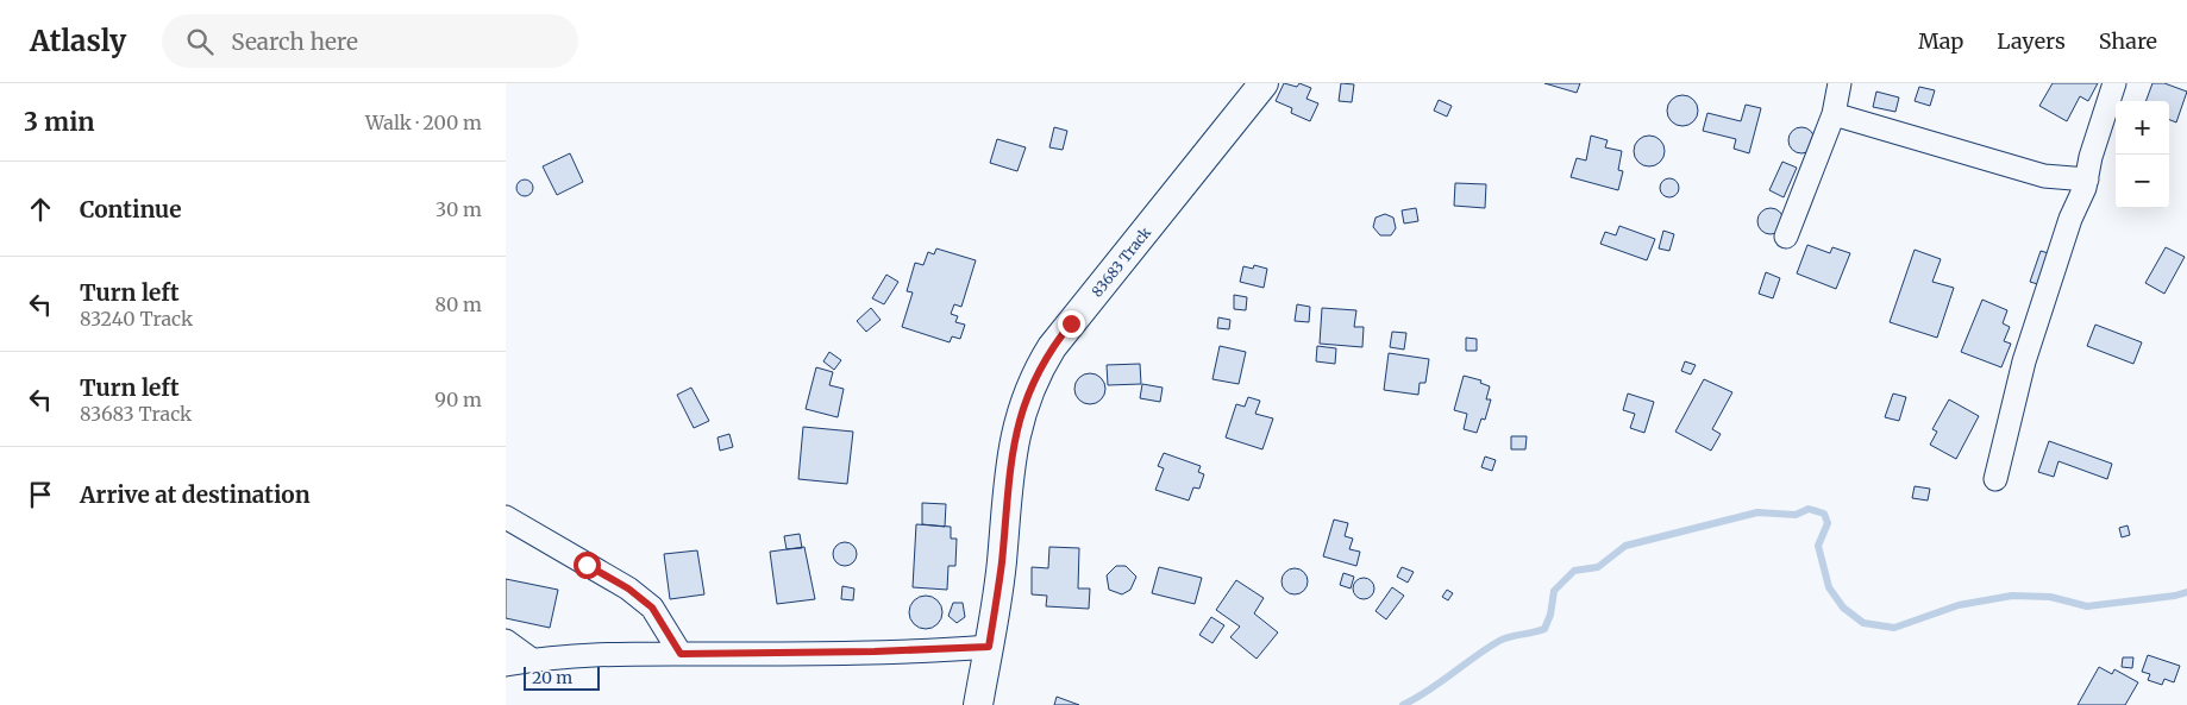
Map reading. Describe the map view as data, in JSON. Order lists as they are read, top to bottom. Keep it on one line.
{"streets":{"street":["83683 Track"]},"scale_bar":"20 m","page":{"header":"Atlasly","search":"Search here","nav":["Map","Layers","Share"],"heading":["3 min","Walk · 200 m"],"map_buttons":["+","−"],"list":[["Continue","30 m"],["Turn left","83240 Track","80 m"],["Turn left","83683 Track","90 m"],"Arrive at destination"],"scale":"20 m"}}
